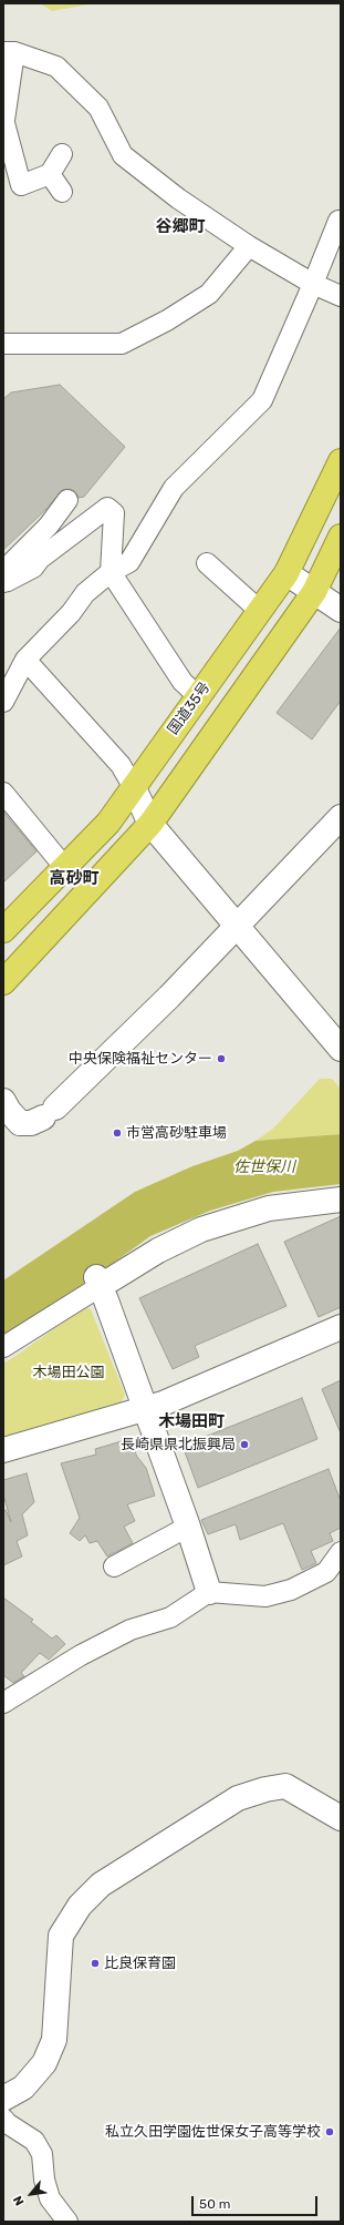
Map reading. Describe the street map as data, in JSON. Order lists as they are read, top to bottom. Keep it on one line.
{"streets":{"highway":["国道35号"]},"districts":["谷郷町","高砂町","木場田町"],"water":["佐世保川"],"parks":["木場田公園"],"places":["中央保険福祉センター","市営高砂駐車場","長崎県県北振興局","比良保育園","私立久田学園佐世保女子高等学校"],"scale_bar":"50 m","north":"bottom left"}
